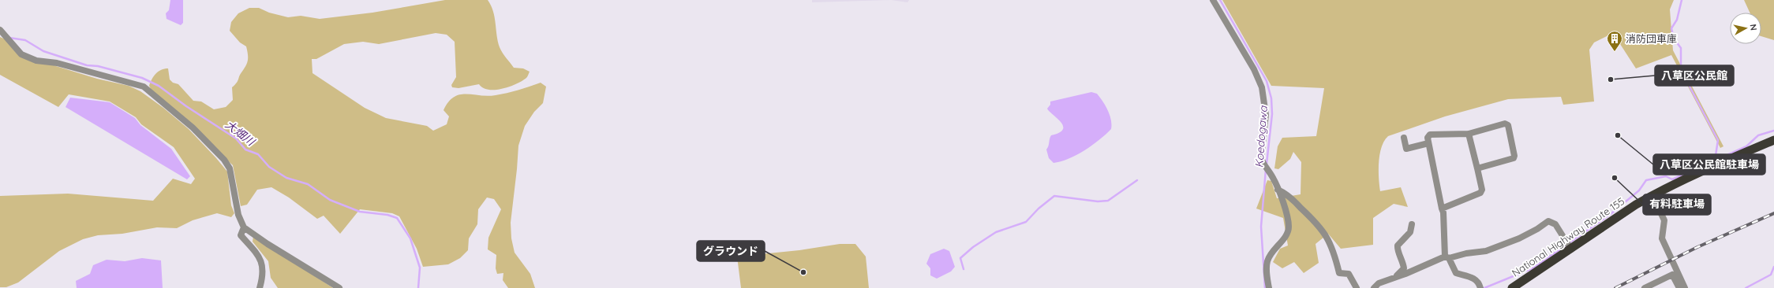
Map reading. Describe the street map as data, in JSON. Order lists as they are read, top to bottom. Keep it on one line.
{"streets":{"highway":["National Highway Route 155"]},"water":["大畑川","Koedogawa"],"places":{"building":["消防団車庫"],"other":["八草区公民館","八草区公民館駐車場","有料駐車場","グラウンド"]},"north":"right"}
